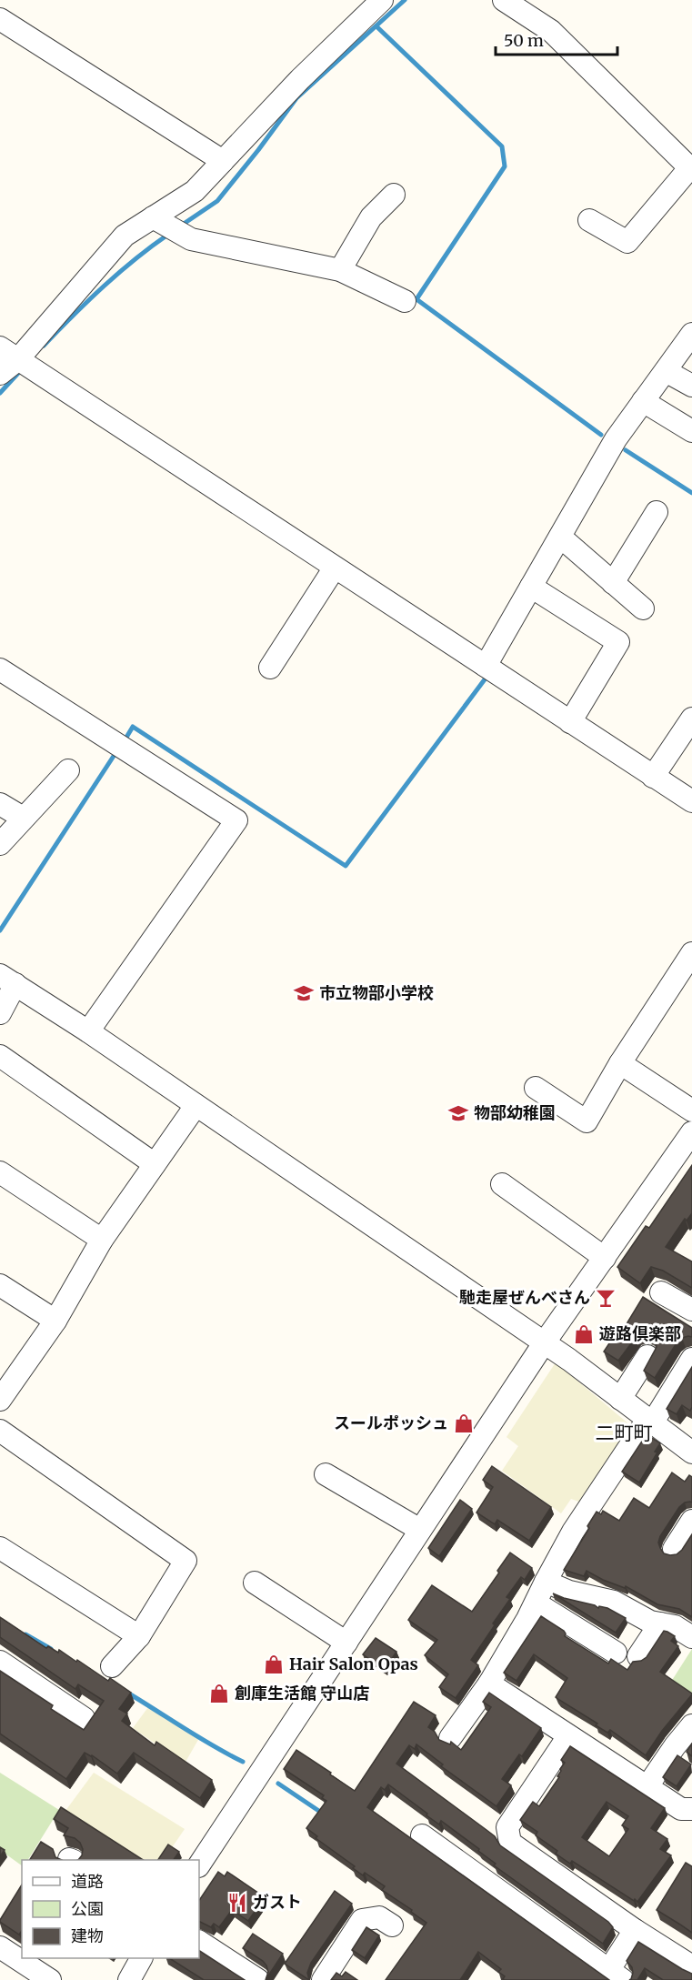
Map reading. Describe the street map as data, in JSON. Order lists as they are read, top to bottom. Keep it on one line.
{"districts":["二町町"],"places":{"school or university":["市立物部小学校","物部幼稚園"],"bar":["馳走屋ぜんべさん"],"shop":["遊路倶楽部","スールポッシュ","Hair Salon Opas","創庫生活館 守山店"],"restaurant":["ガスト"]},"legend":["道路","公園","建物"],"scale_bar":"50 m"}
